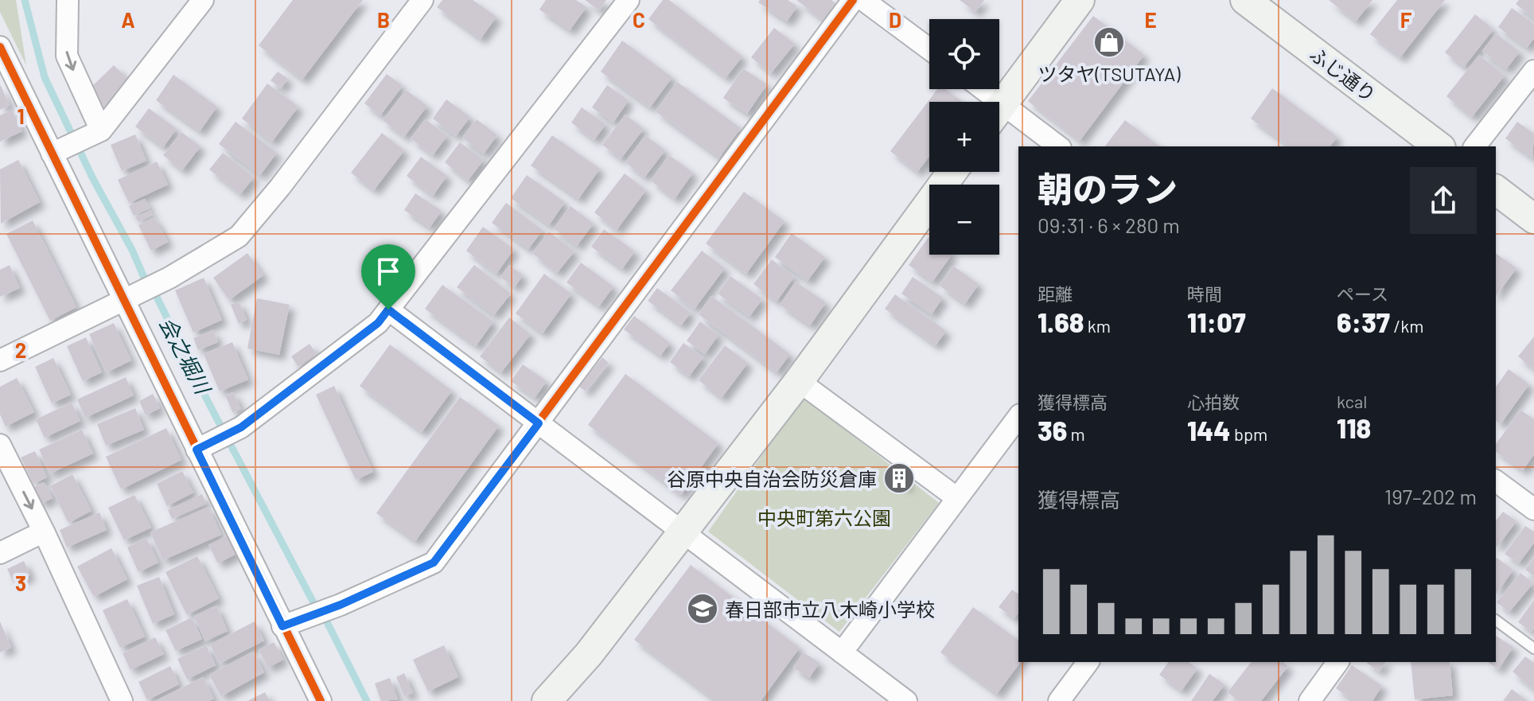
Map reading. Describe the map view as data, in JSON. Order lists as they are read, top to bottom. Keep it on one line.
{"streets":{"street":["ふじ通り"]},"water":["会之堀川"],"parks":["中央町第六公園"],"places":{"shop":["ツタヤ(TSUTAYA)"],"building":["谷原中央自治会防災倉庫"],"school or university":["春日部市立八木崎小学校"]},"page":{"map_buttons":["+","−"],"heading":["朝のラン","09:31 · 6 × 280 m"],"stats":[["距離","1.68 km"],["時間","11:07"],["ペース","6:37 /km"],["獲得標高","36 m"],["心拍数","144 bpm"],["kcal","118"]],"chart":["獲得標高","197–202 m"]},"grid":{"columns":["A","B","C","D","E","F"],"rows":["1","2","3"]}}
